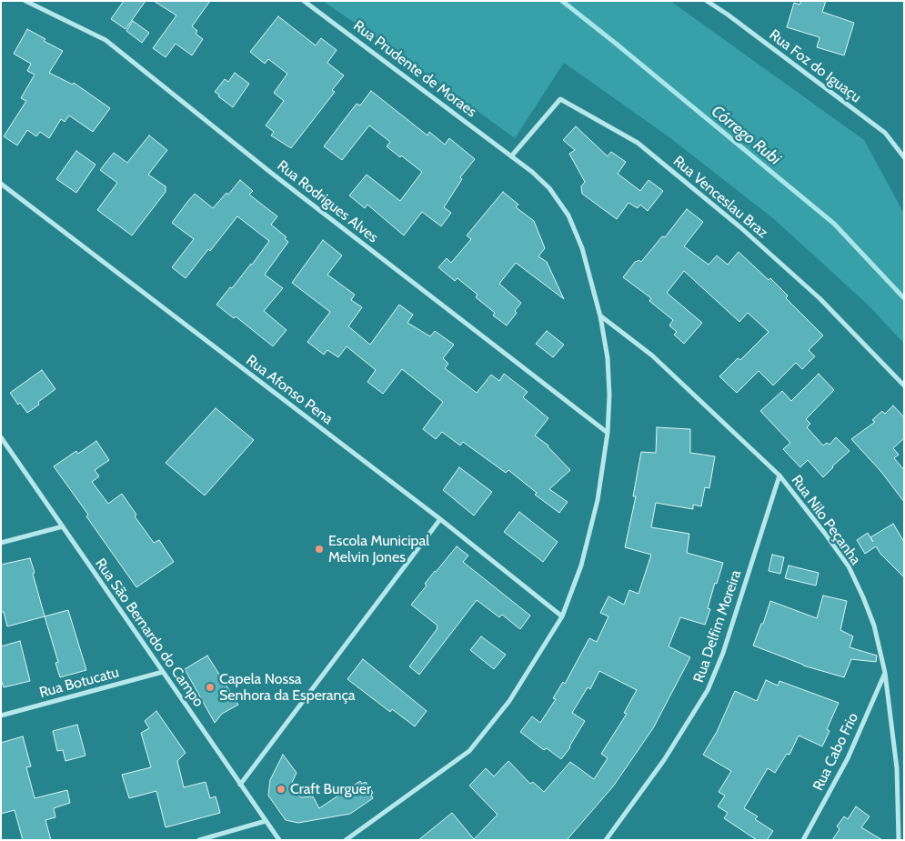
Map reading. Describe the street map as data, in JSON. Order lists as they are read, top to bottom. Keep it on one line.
{"streets":{"street":["Rua Foz do Iguaçu","Rua Prudente de Moraes","Rua Venceslau Braz","Rua Rodrigues Alves","Rua Afonso Pena","Rua Nilo Peçanha","Rua Delfim Moreira","Rua São Bernardo do Campo","Rua Botucatu","Rua Cabo Frio"]},"crossings":[["Rua Prudente de Moraes","Rua Venceslau Braz"],["Rua Prudente de Moraes","Rua Rodrigues Alves"],["Rua Prudente de Moraes","Rua Afonso Pena"],["Rua Prudente de Moraes","Rua Nilo Peçanha"],["Rua Nilo Peçanha","Rua Delfim Moreira"],["Rua Nilo Peçanha","Rua Cabo Frio"],["Rua São Bernardo do Campo","Rua Botucatu"]],"water":["Córrego Rubi"],"places":["Escola Municipal Melvin Jones","Capela Nossa Senhora da Esperança","Craft Burguer"]}
